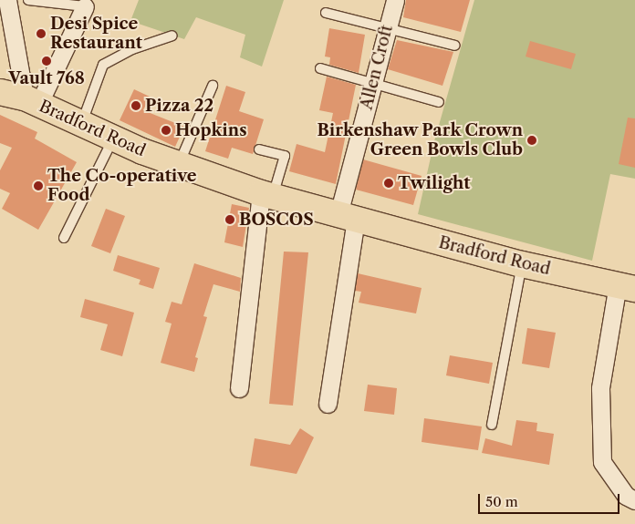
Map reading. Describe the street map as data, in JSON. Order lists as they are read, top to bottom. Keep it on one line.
{"streets":{"main road":["Bradford Road"],"street":["Allen Croft"]},"crossings":[["Allen Croft","Bradford Road"]],"places":["Desi Spice Restaurant","Vault 768","Pizza 22","Hopkins","Birkenshaw Park Crown Green Bowls Club","Twilight","The Co-operative Food","BOSCOS"],"scale_bar":"50 m"}
